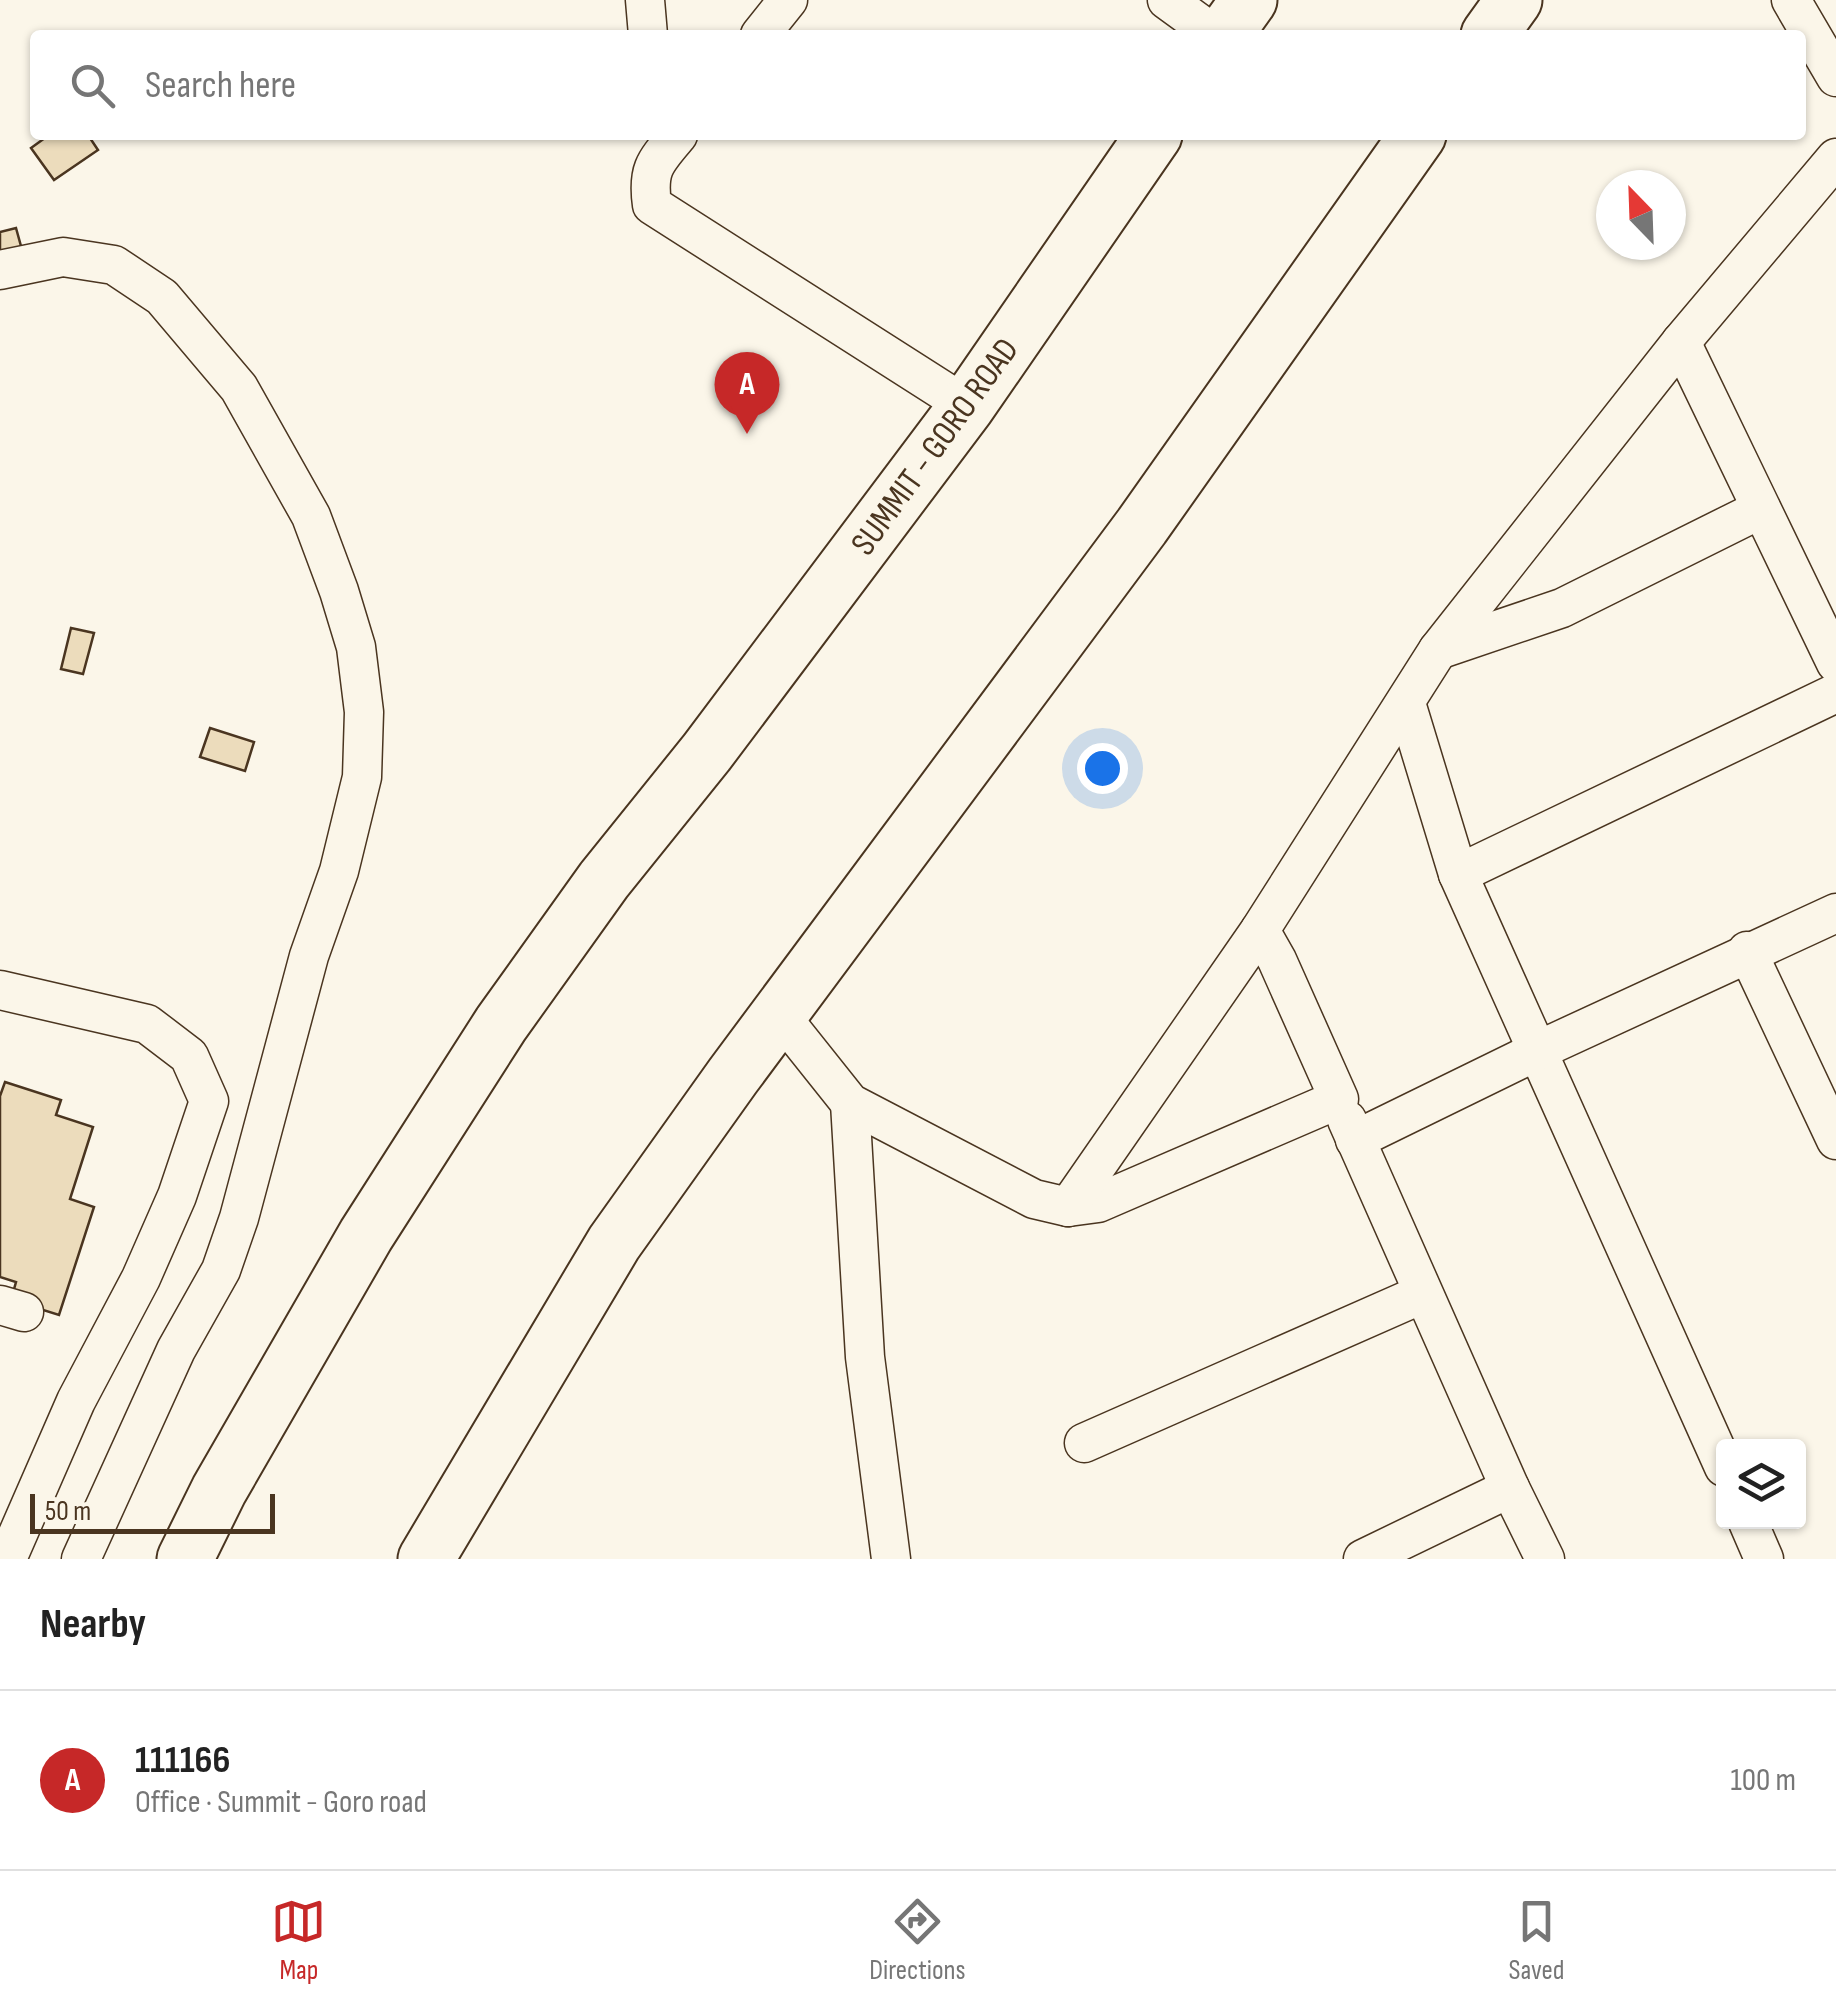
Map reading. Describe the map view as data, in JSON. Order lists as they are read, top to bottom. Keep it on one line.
{"streets":{"highway":["SUMMIT - GORO ROAD"]},"scale_bar":"50 m","north":"top left","page":{"search":"Search here","pins":"A","scale":"50 m","heading":"Nearby","list":[{"mark":"A","name":"111166","note":"Office · Summit - Goro road","value":"100 m"}],"nav":["Map","Directions","Saved"]}}
